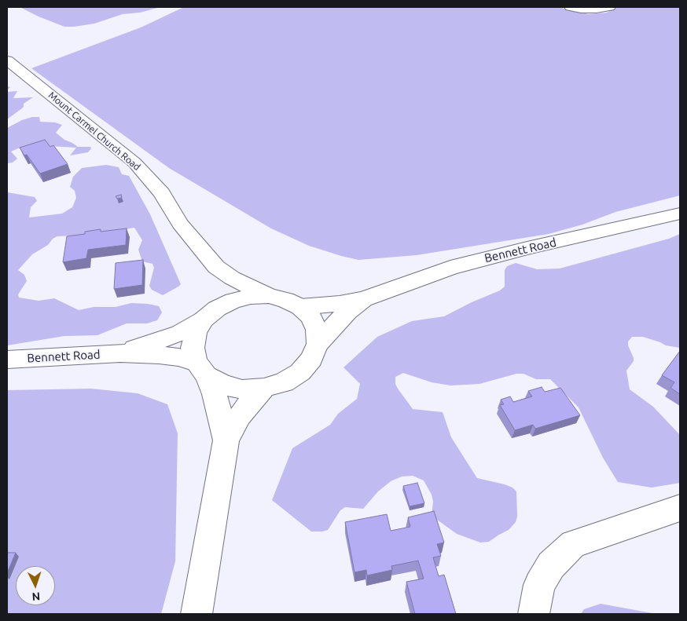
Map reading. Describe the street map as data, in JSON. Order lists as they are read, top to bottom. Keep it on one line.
{"streets":{"main road":["Mount Carmel Church Road","Bennett Road"]},"crossings":[["Mount Carmel Church Road","Bennett Road"]],"north":"bottom"}
